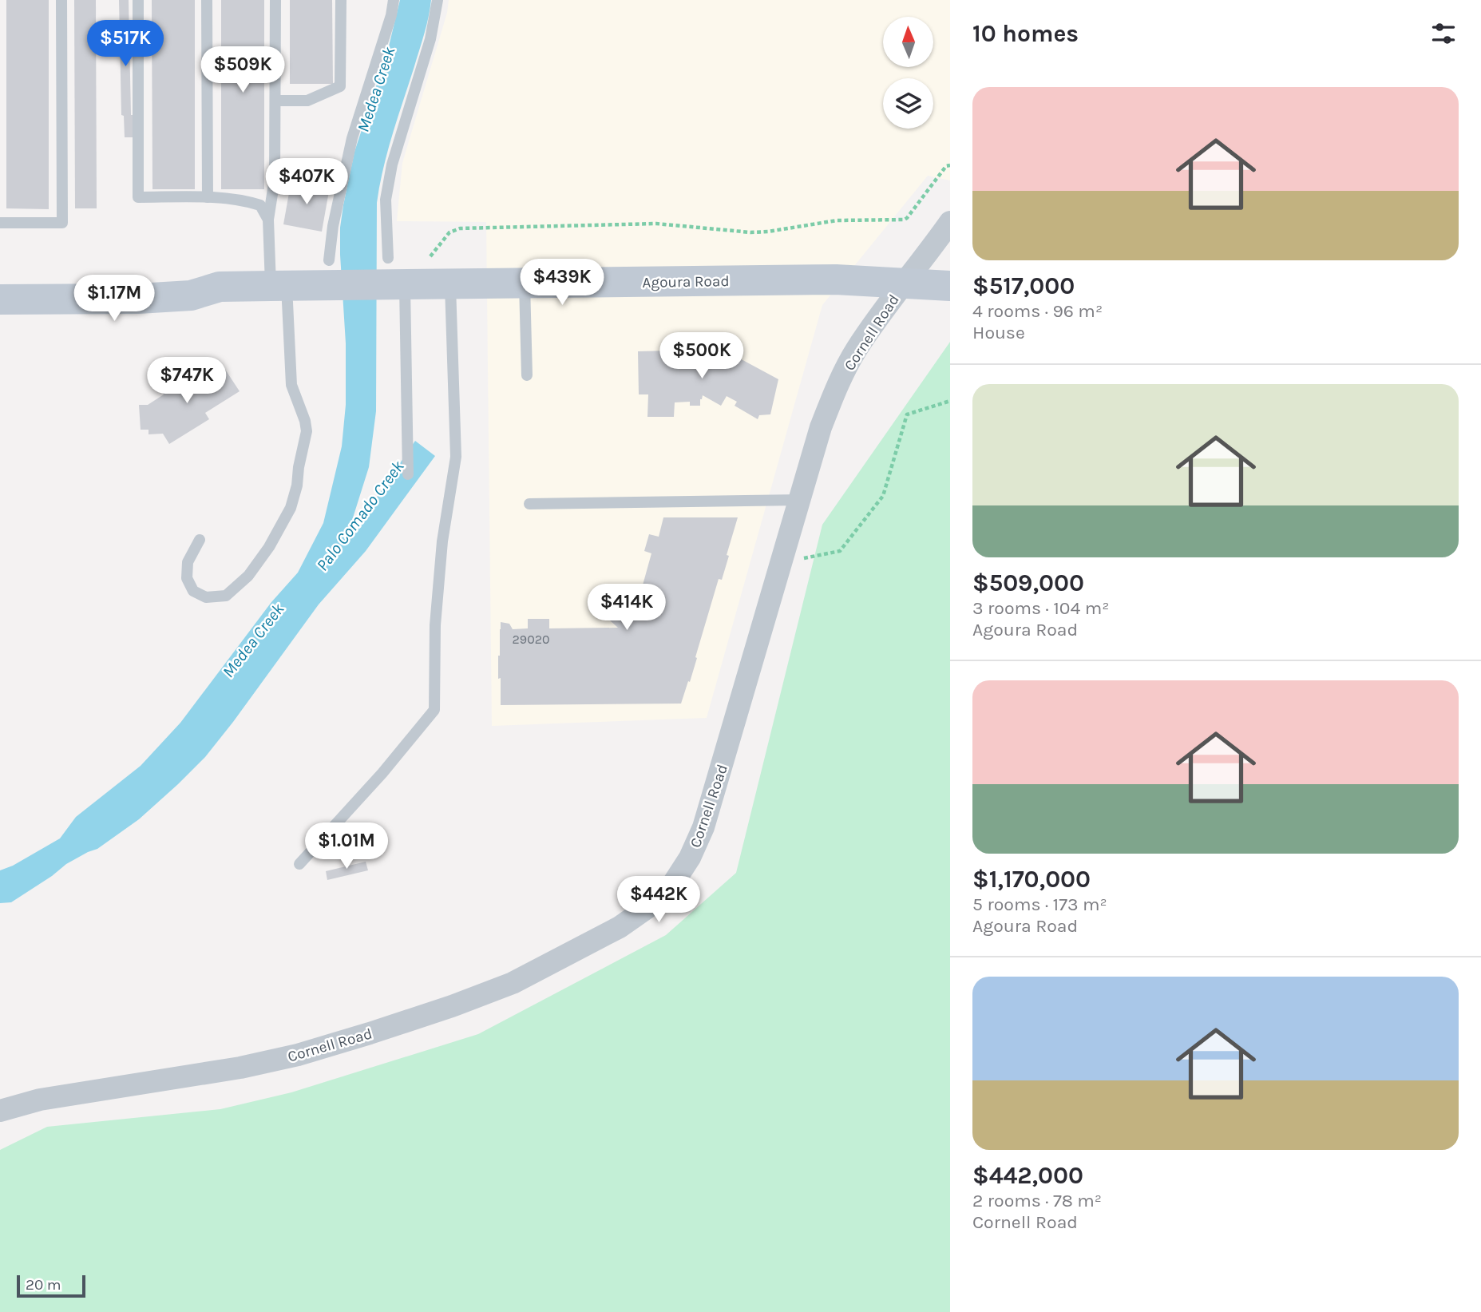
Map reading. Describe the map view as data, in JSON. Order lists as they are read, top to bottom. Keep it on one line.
{"streets":{"main road":["Agoura Road"],"street":["Cornell Road"]},"crossings":[["Agoura Road","Cornell Road"]],"water":["Medea Creek","Palo Comado Creek"],"house_numbers":["29020"],"scale_bar":"20 m","north":"top","page":{"heading":"10 homes","price":["$517K","$509K","$407K","$439K","$1.17M","$500K","$747K","$414K","$1.01M","$442K"],"list":[{"name":"$517,000","note":"4 rooms · 96 m² · House"},{"name":"$509,000","note":"3 rooms · 104 m² · Agoura Road"},{"name":"$1,170,000","note":"5 rooms · 173 m² · Agoura Road"},{"name":"$442,000","note":"2 rooms · 78 m² · Cornell Road"}],"scale":"20 m"}}
